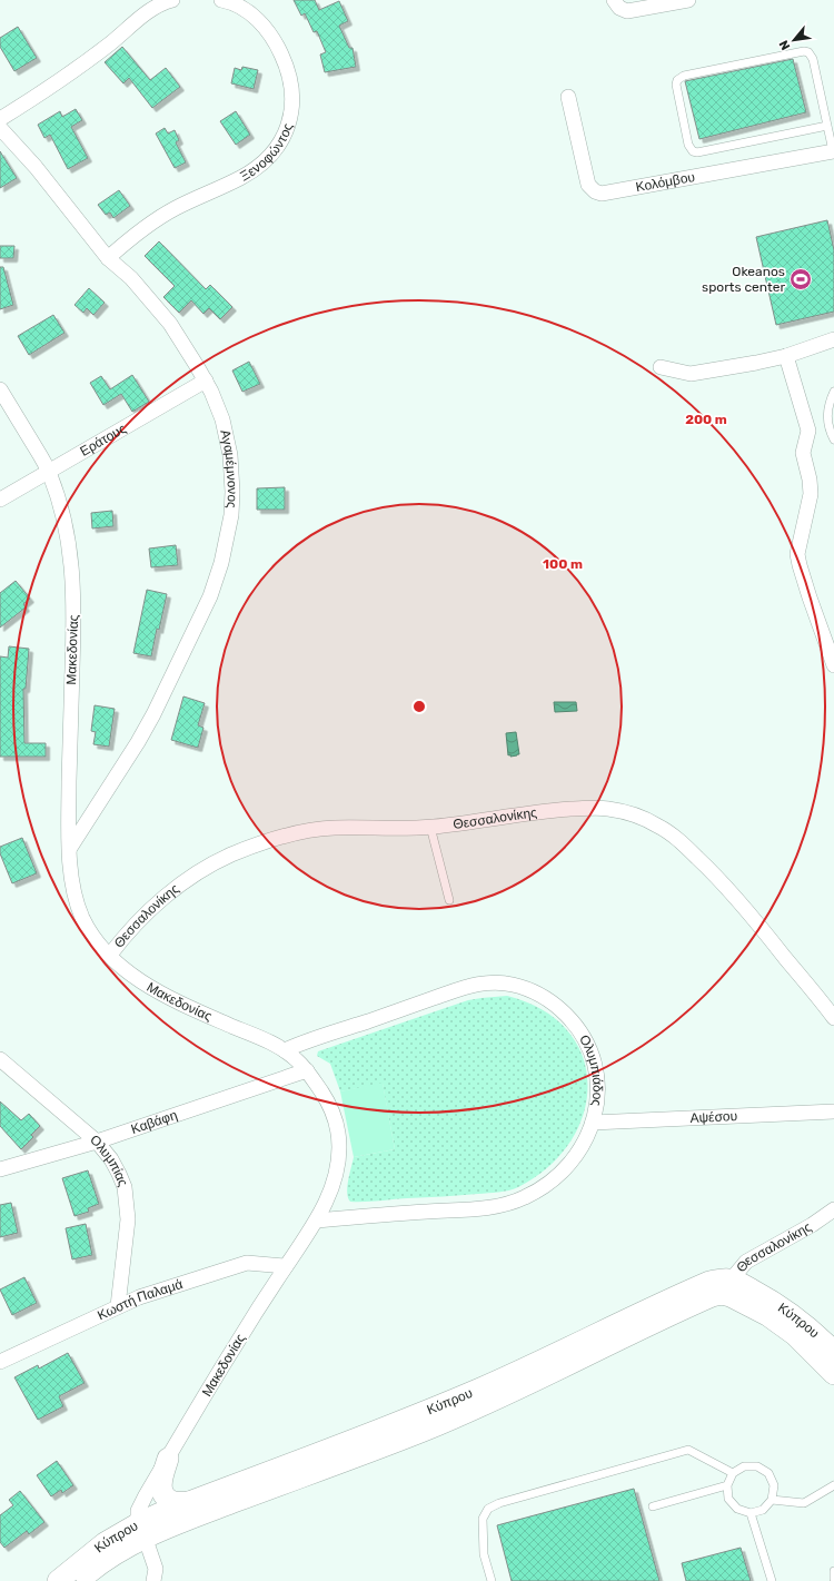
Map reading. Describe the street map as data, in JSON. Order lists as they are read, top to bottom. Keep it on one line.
{"streets":{"main road":["Κύπρου"],"street":["Ξενοφώντος","Κολόμβου","Εράτους","Αγαμέμνονος","Μακεδονίας","Θεσσαλονίκης","Ολυμπιάδος","Αψέσου","Καβάφη","Ολυμπίας","Κωστή Παλαμά"]},"crossings":[["Ξενοφώντος","Αγαμέμνονος"],["Εράτους","Αγαμέμνονος"],["Εράτους","Μακεδονίας"],["Αγαμέμνονος","Μακεδονίας"],["Μακεδονίας","Θεσσαλονίκης"],["Μακεδονίας","Ολυμπιάδος"],["Μακεδονίας","Καβάφη"],["Μακεδονίας","Κωστή Παλαμά"],["Μακεδονίας","Κύπρου"],["Θεσσαλονίκης","Κύπρου"],["Ολυμπιάδος","Αψέσου"],["Καβάφη","Ολυμπίας"],["Ολυμπίας","Κωστή Παλαμά"]],"places":{"sports":["Okeanos sports center"]},"north":"bottom left","rings":["200 m","100 m"]}
